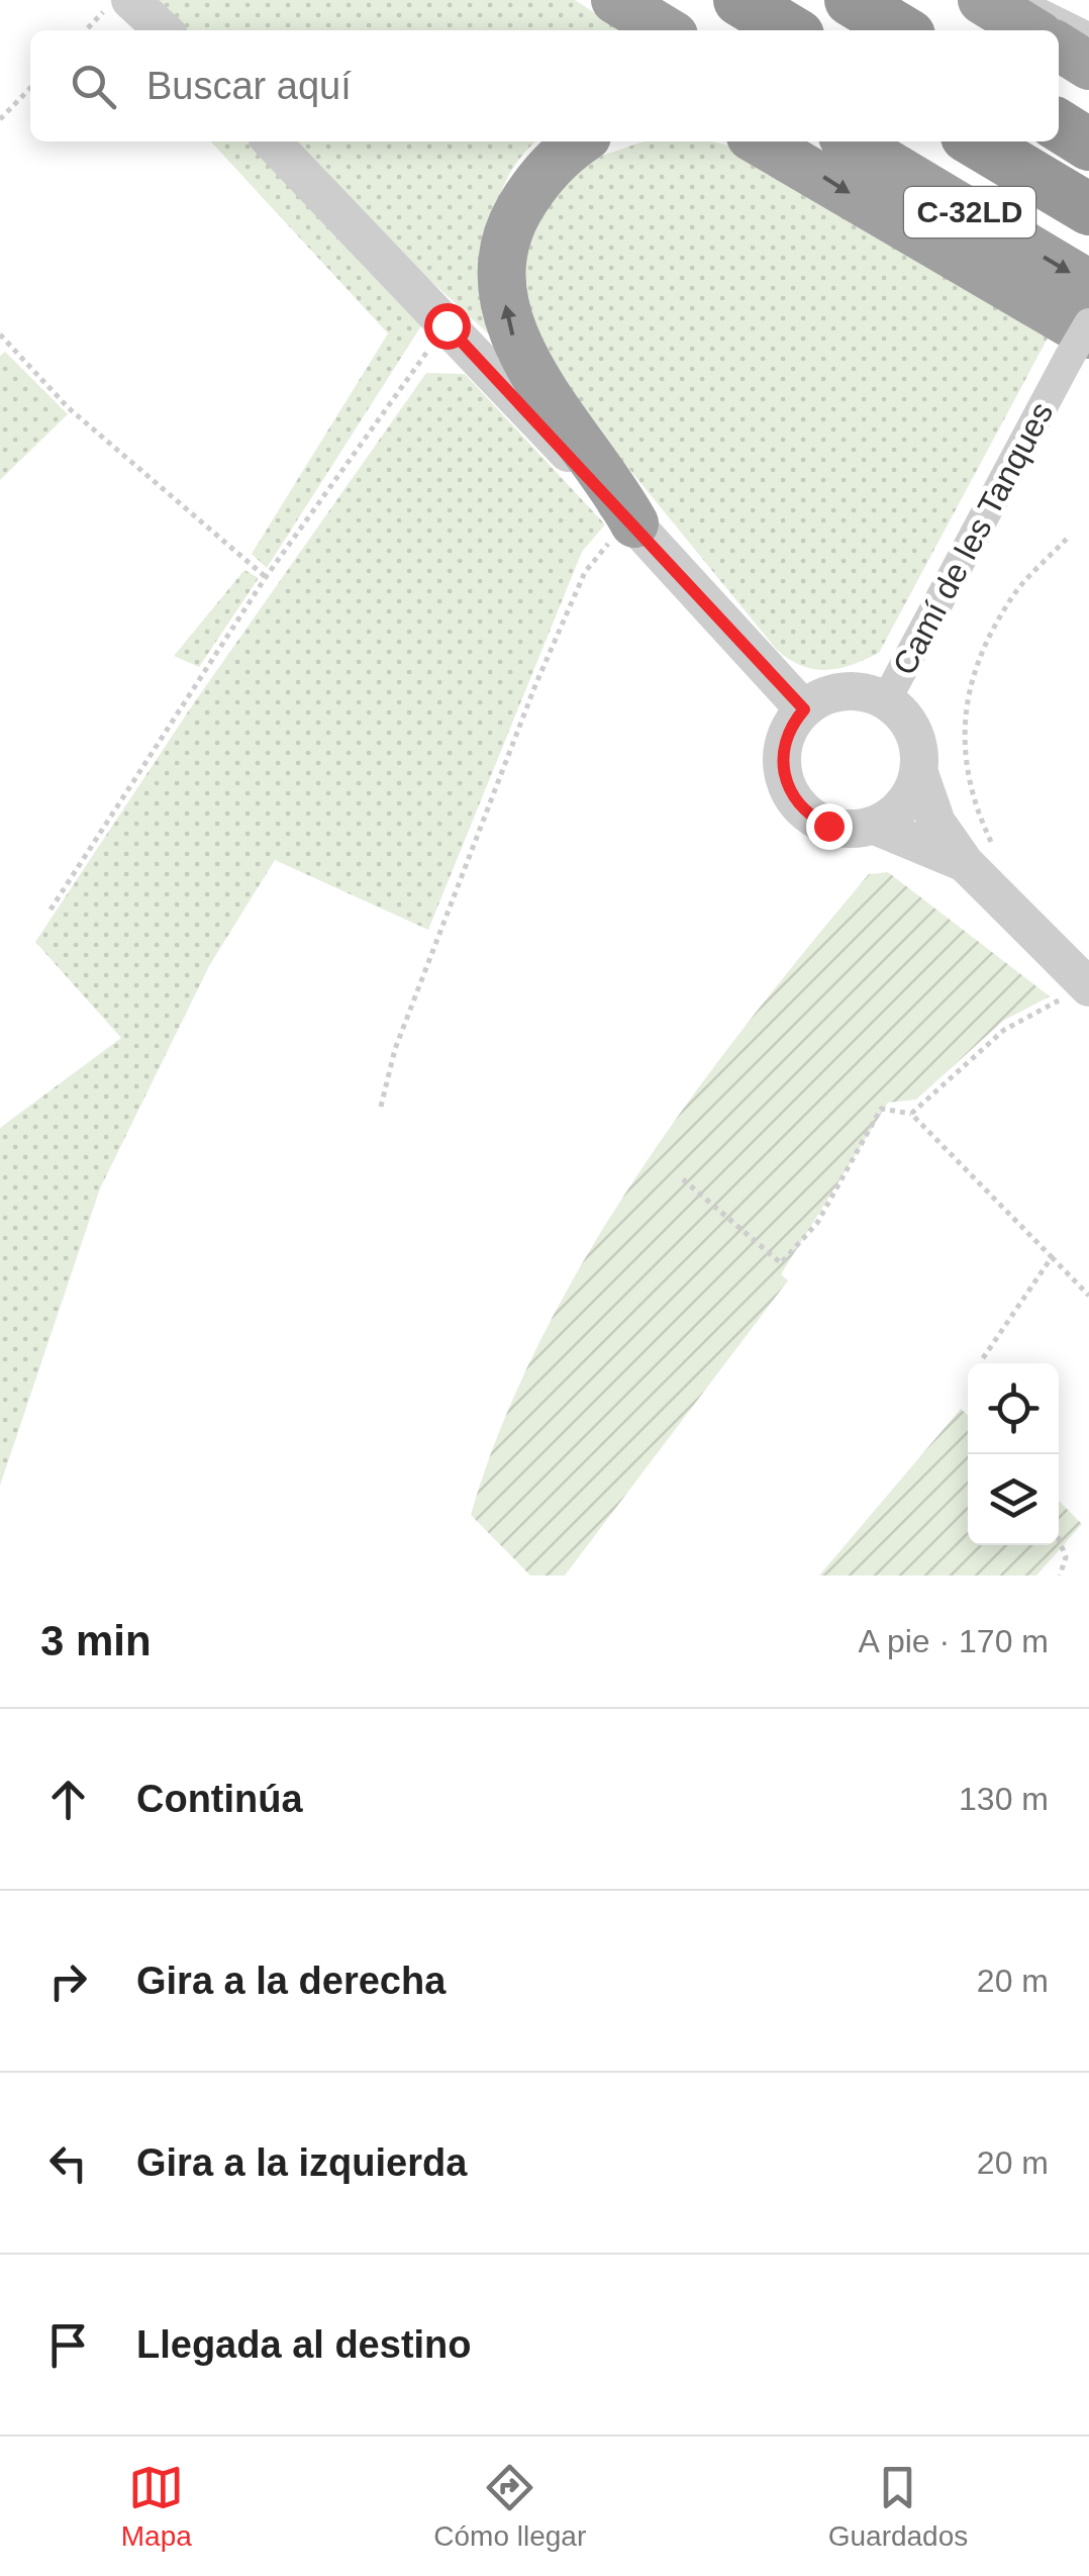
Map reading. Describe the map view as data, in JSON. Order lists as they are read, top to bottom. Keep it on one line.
{"streets":{"highway":["C-32LD"],"street":["Camí de les Tanques"]},"page":{"search":"Buscar aquí","heading":["3 min","A pie · 170 m"],"list":[["Continúa","130 m"],["Gira a la derecha","20 m"],["Gira a la izquierda","20 m"],"Llegada al destino"],"nav":["Mapa","Cómo llegar","Guardados"]}}
